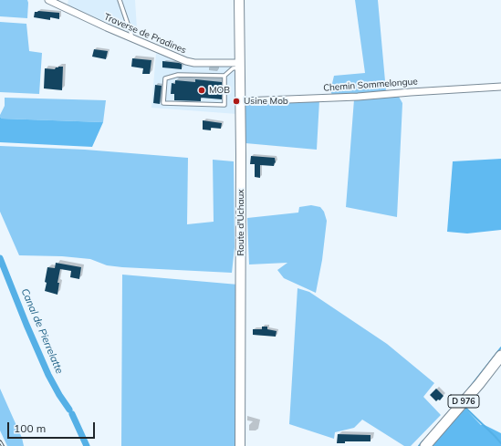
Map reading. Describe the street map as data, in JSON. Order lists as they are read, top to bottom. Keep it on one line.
{"streets":{"main road":["Route d'Uchaux","D 976"],"street":["Traverse de Pradines","Chemin Sommelongue"]},"crossings":[["Traverse de Pradines","Route d'Uchaux"],["Chemin Sommelongue","Route d'Uchaux"]],"water":["Canal de Pierrelatte"],"places":["MOB","Usine Mob"],"scale_bar":"100 m"}
